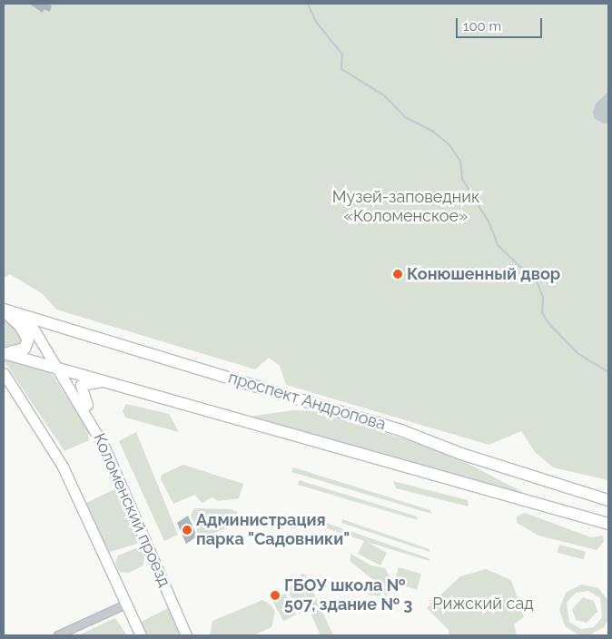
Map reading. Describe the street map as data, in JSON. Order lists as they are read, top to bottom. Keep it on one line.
{"streets":{"main road":["проспект Андропова","Коломенский проезд"]},"crossings":[["проспект Андропова","Коломенский проезд"]],"parks":["Музей-заповедник «Коломенское»","Рижский сад"],"places":["Конюшенный двор","Администрация парка \"Садовники\"","ГБОУ школа № 507, здание № 3"],"scale_bar":"100 m"}
